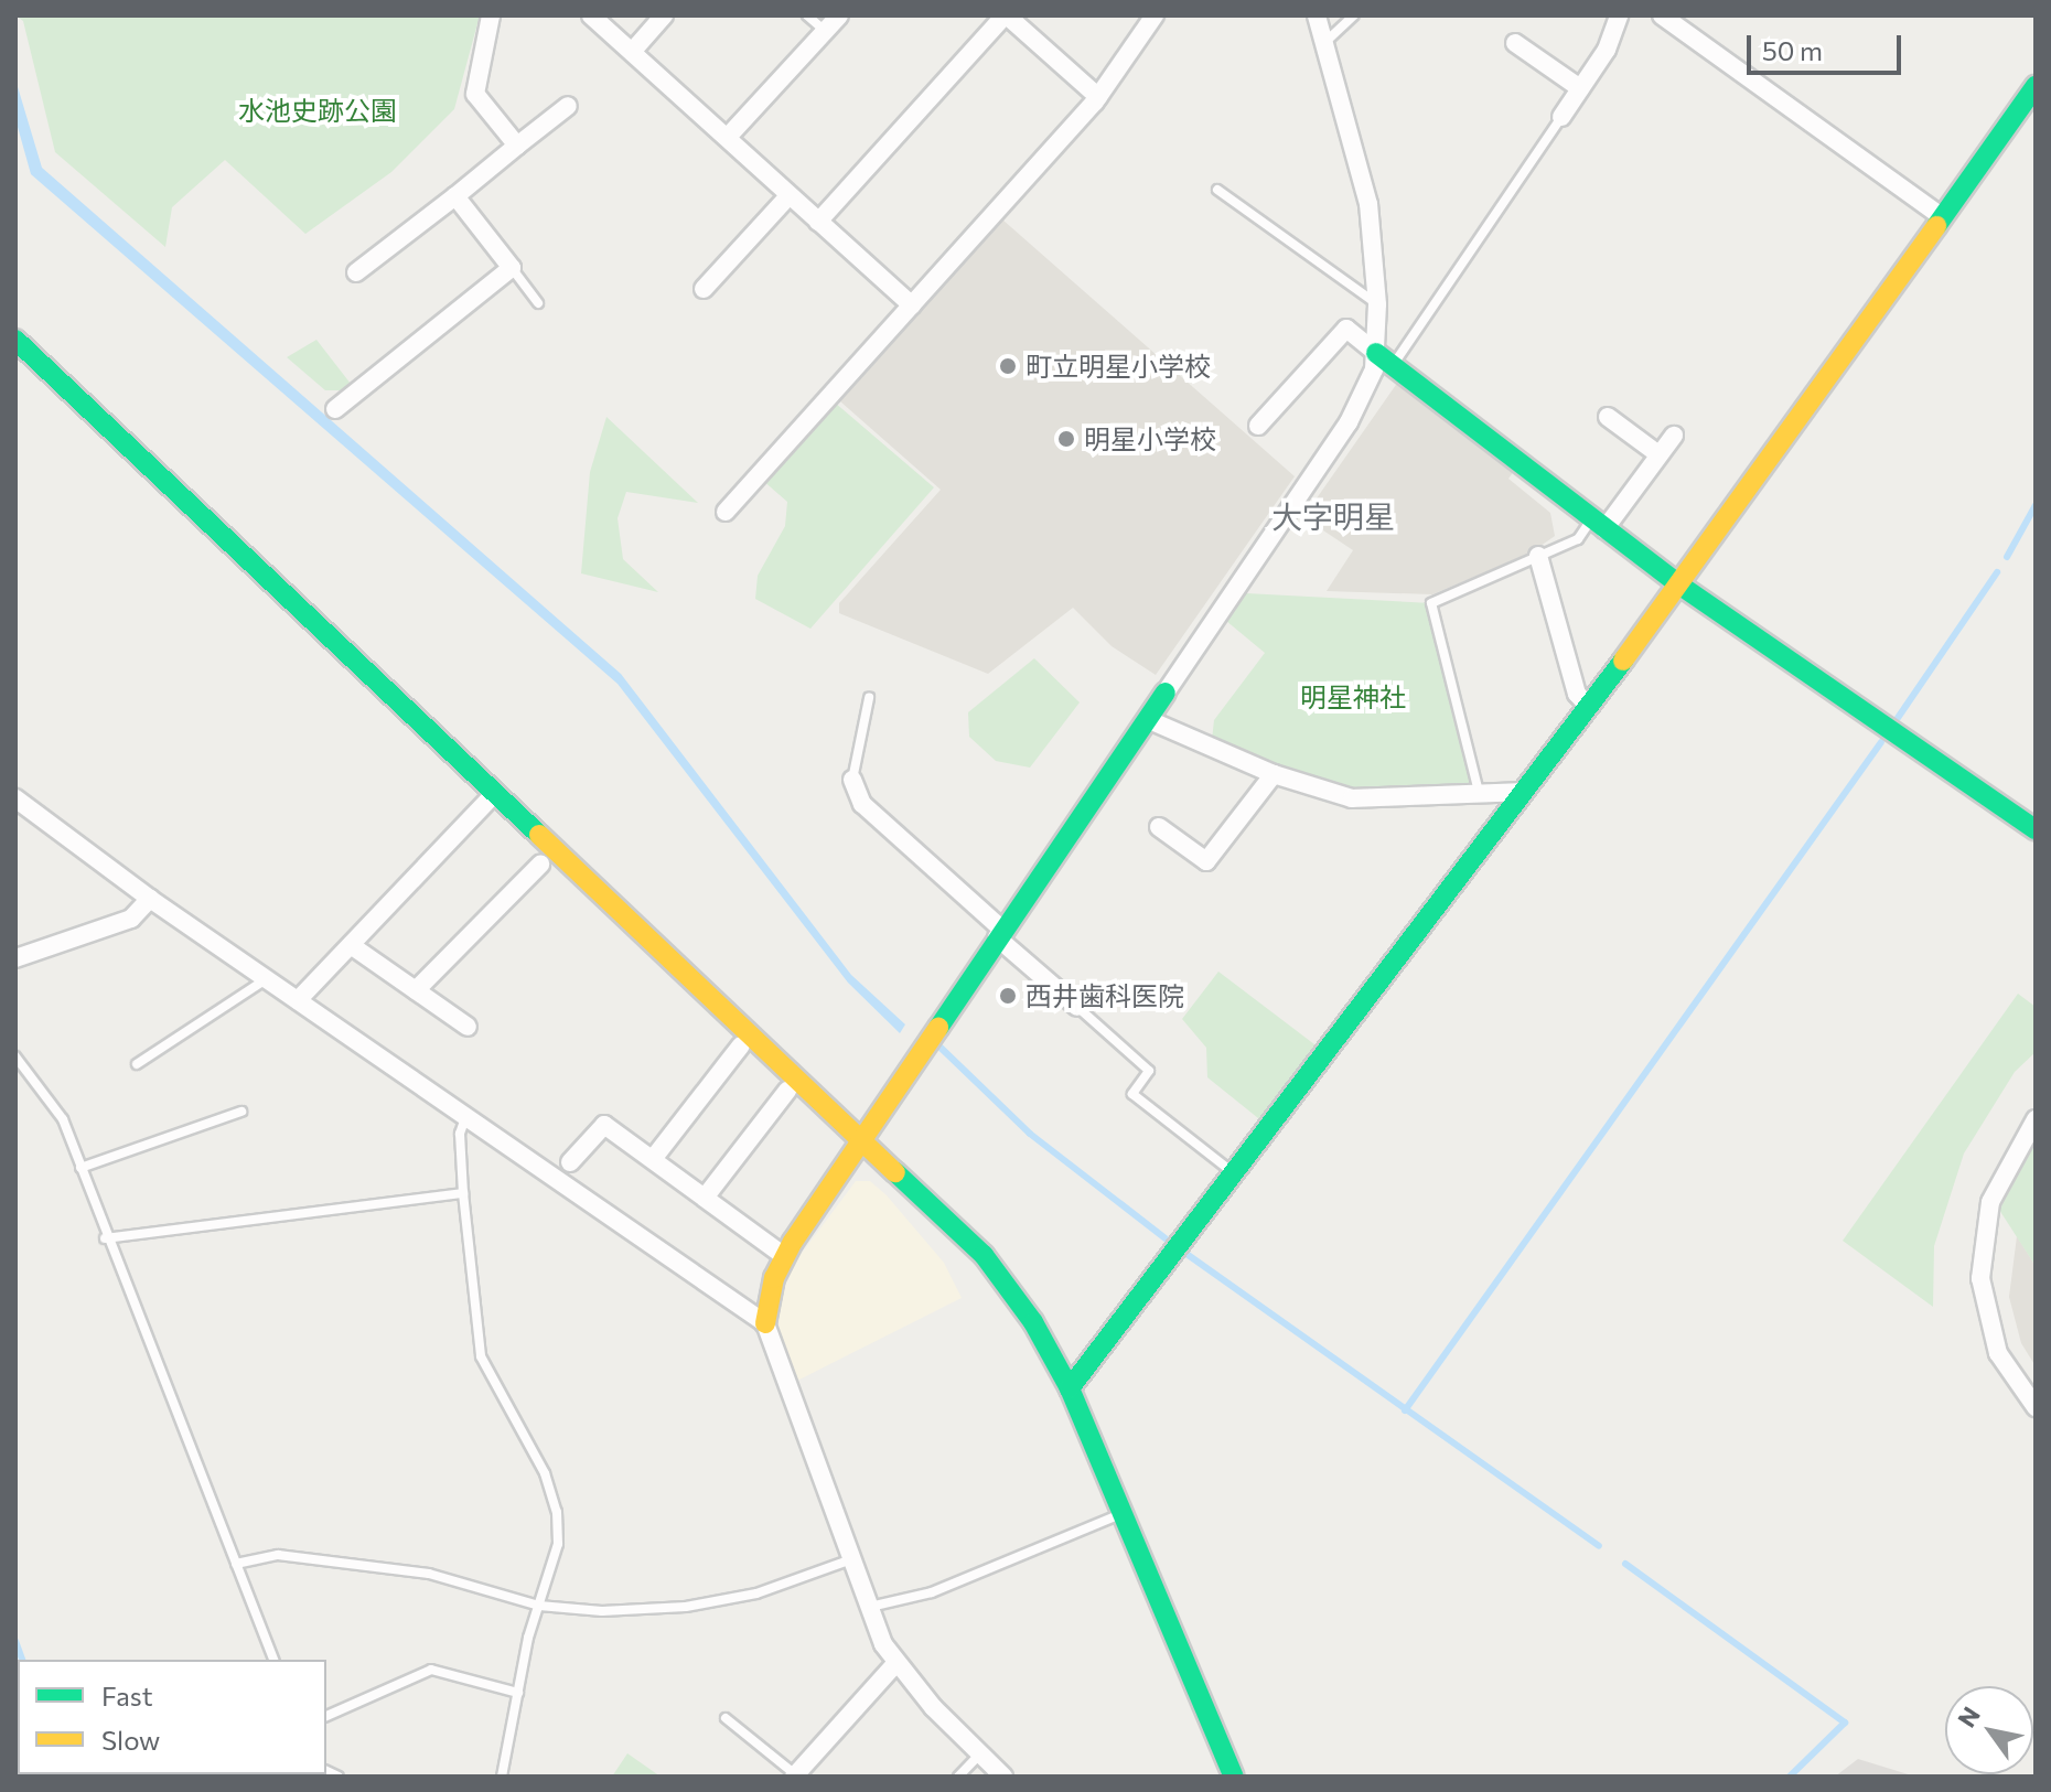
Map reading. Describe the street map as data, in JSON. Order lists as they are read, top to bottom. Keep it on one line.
{"districts":["大字明星"],"parks":["水池史跡公園","明星神社"],"places":["町立明星小学校","明星小学校","西井歯科医院"],"legend":["Fast","Slow"],"scale_bar":"50 m","north":"top left"}
